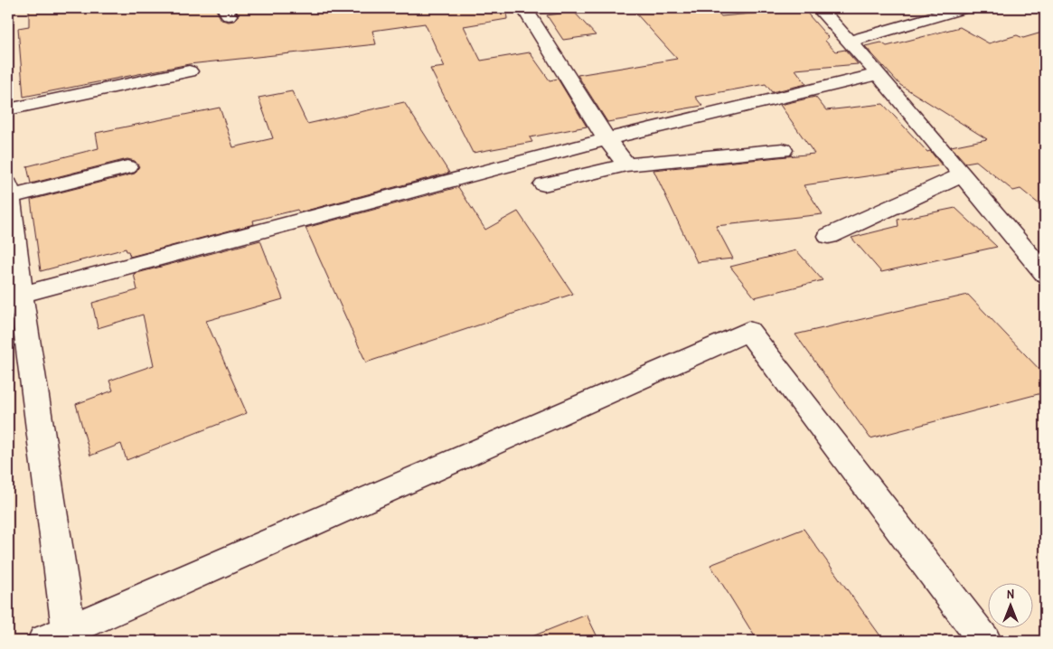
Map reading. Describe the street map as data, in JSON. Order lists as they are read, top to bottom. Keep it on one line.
{"north":"top"}
